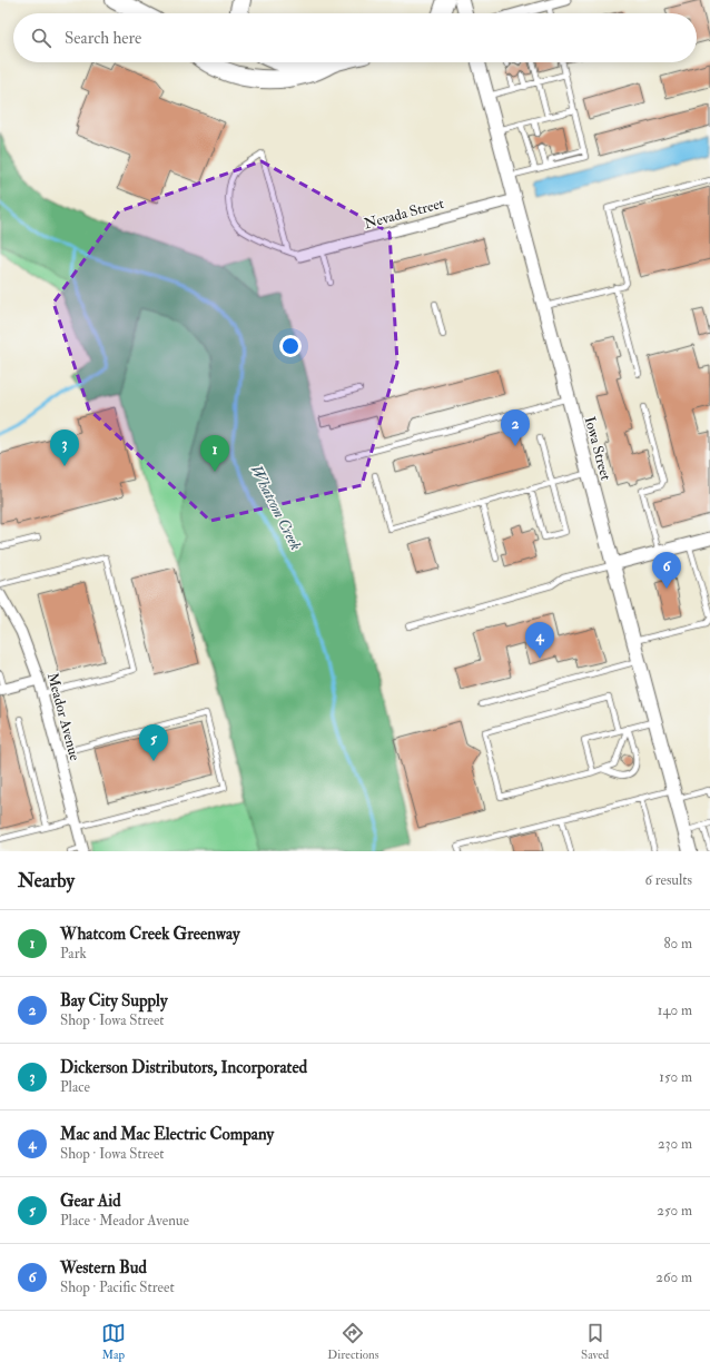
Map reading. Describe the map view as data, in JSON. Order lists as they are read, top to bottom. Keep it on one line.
{"streets":{"main road":["Iowa Street"],"street":["Nevada Street","Meador Avenue"]},"crossings":[["Nevada Street","Iowa Street"]],"water":["Whatcom Creek"],"page":{"search":"Search here","pins":["2","3","1","6","4","5"],"heading":["Nearby","6 results"],"list":[{"mark":"1","name":"Whatcom Creek Greenway","note":"Park","value":"80 m"},{"mark":"2","name":"Bay City Supply","note":"Shop · Iowa Street","value":"140 m"},{"mark":"3","name":"Dickerson Distributors, Incorporated","note":"Place","value":"150 m"},{"mark":"4","name":"Mac and Mac Electric Company","note":"Shop · Iowa Street","value":"230 m"},{"mark":"5","name":"Gear Aid","note":"Place · Meador Avenue","value":"250 m"},{"mark":"6","name":"Western Bud","note":"Shop · Pacific Street","value":"260 m"}],"nav":["Map","Directions","Saved"]}}
